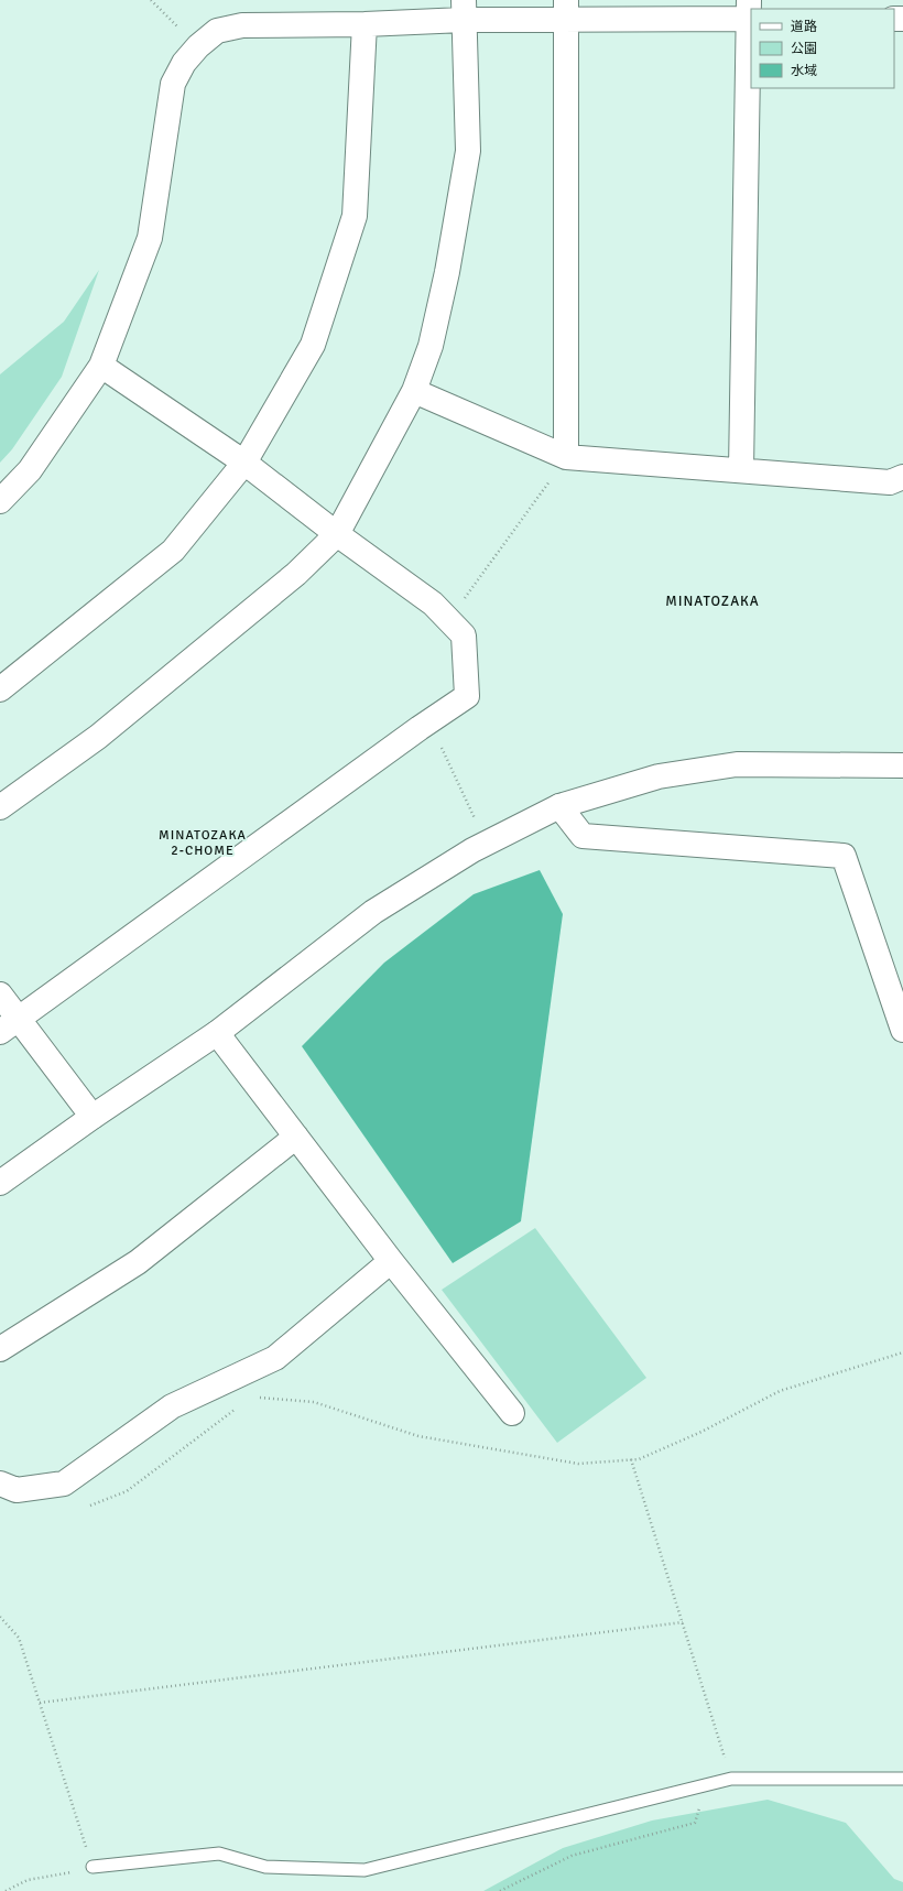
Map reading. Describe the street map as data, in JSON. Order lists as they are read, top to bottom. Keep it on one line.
{"districts":["MINATOZAKA","MINATOZAKA 2-CHOME"],"legend":["道路","公園","水域"]}
